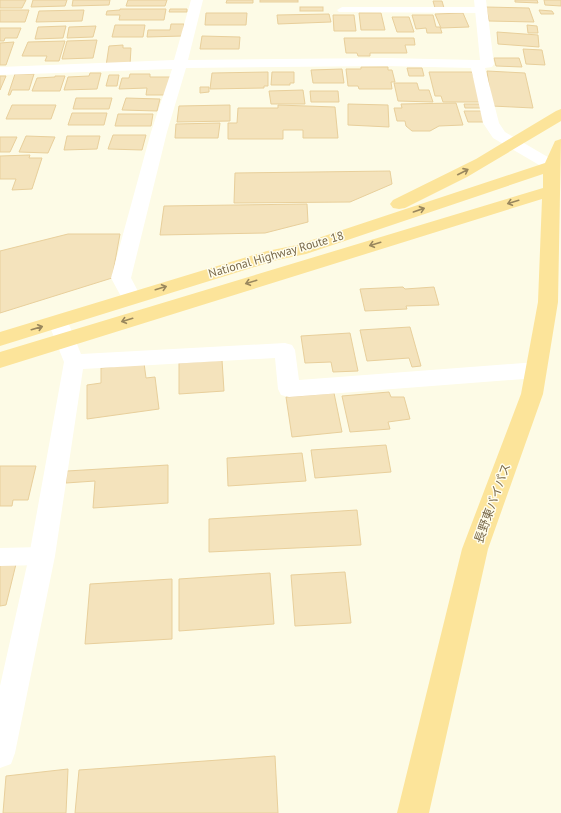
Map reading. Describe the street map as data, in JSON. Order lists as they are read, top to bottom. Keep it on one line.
{"streets":{"highway":["National Highway Route 18","長野東バイパス"]},"crossings":[["National Highway Route 18","長野東バイパス"]]}
